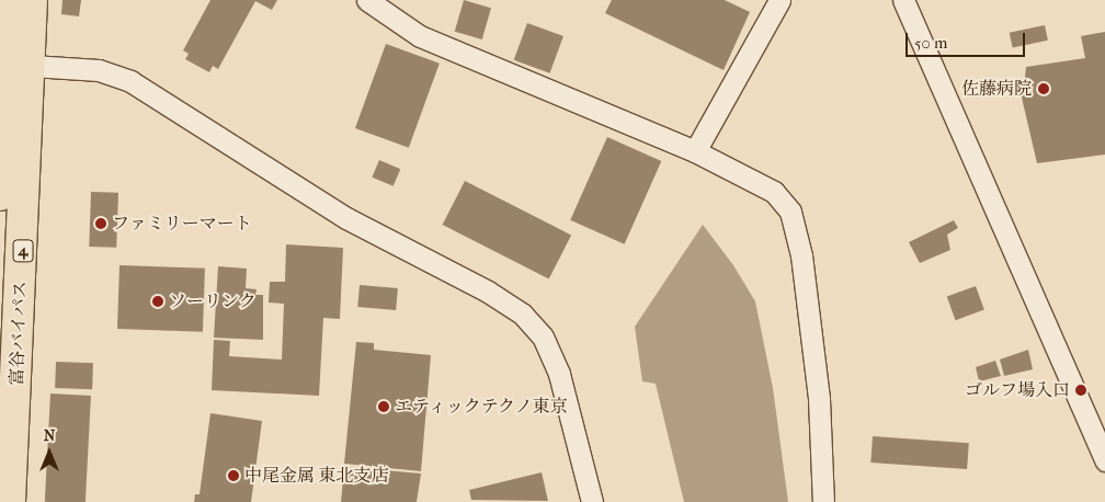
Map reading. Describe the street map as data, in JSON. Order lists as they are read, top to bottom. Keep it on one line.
{"streets":{"highway":["4","富谷バイパス"]},"places":["佐藤病院","ファミリーマート","ソーリンク","ゴルフ場入口","エティックテクノ東京","中尾金属 東北支店"],"scale_bar":"50 m","north":"top"}
